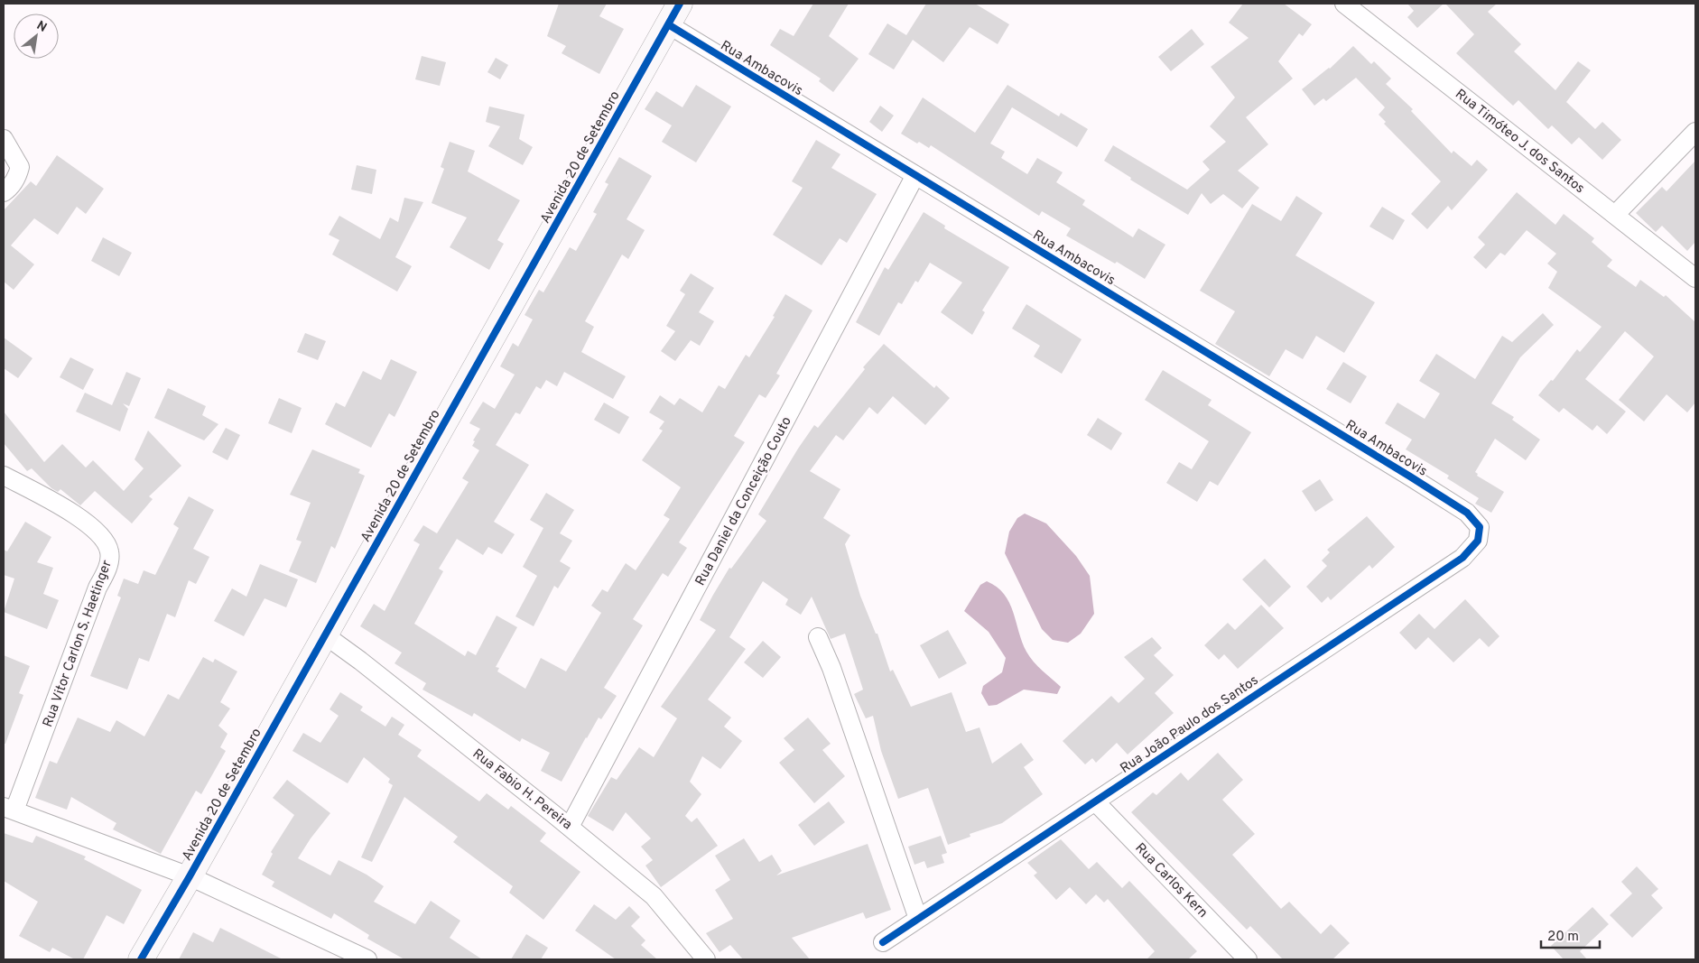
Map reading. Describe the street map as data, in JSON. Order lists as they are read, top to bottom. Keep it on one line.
{"streets":{"street":["Rua Ambacovis","Rua Timóteo J. dos Santos","Avenida 20 de Setembro","Rua Daniel da Conceição Couto","Rua Vitor Carlon S. Haetinger","Rua João Paulo dos Santos","Rua Fabio H. Pereira","Rua Carlos Kern"]},"crossings":[["Rua Ambacovis","Avenida 20 de Setembro"],["Rua Ambacovis","Rua Daniel da Conceição Couto"],["Rua Ambacovis","Rua João Paulo dos Santos"],["Avenida 20 de Setembro","Rua Fabio H. Pereira"],["Rua Daniel da Conceição Couto","Rua Fabio H. Pereira"],["Rua João Paulo dos Santos","Rua Carlos Kern"]],"scale_bar":"20 m","north":"top right"}
